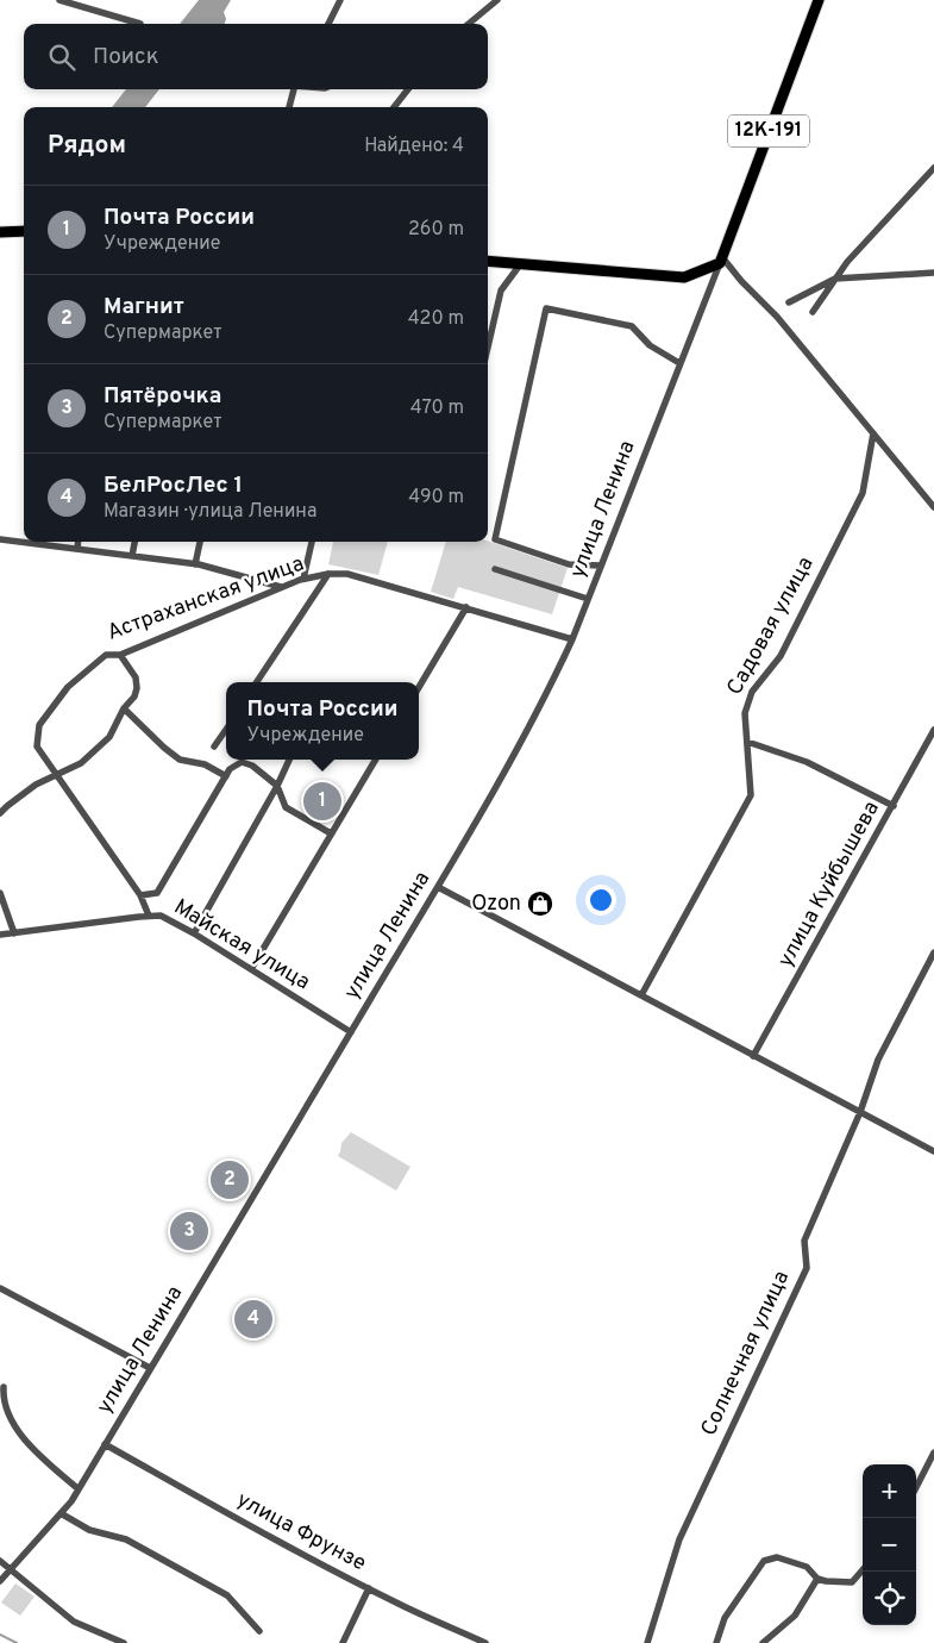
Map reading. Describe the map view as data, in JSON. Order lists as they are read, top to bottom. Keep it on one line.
{"streets":{"main road":["12К-191"],"street":["улица Ленина","Астраханская улица","Садовая улица","улица Куйбышева","Майская улица","Солнечная улица","улица Фрунзе"]},"crossings":[["12К-191","улица Ленина"],["улица Ленина","Астраханская улица"],["улица Ленина","Майская улица"],["улица Ленина","улица Фрунзе"],["Астраханская улица","Майская улица"]],"places":{"shop":["Ozon"]},"page":{"search":"Поиск","heading":["Рядом","Найдено: 4"],"list":[{"mark":"1","name":"Почта России","note":"Учреждение","value":"260 m"},{"mark":"2","name":"Магнит","note":"Супермаркет","value":"420 m"},{"mark":"3","name":"Пятёрочка","note":"Супермаркет","value":"470 m"},{"mark":"4","name":"БелРосЛес 1","note":"Магазин · улица Ленина","value":"490 m"}],"popup":["Почта России","Учреждение"],"pins":["1","2","3","4"],"map_buttons":["+","−"]}}
